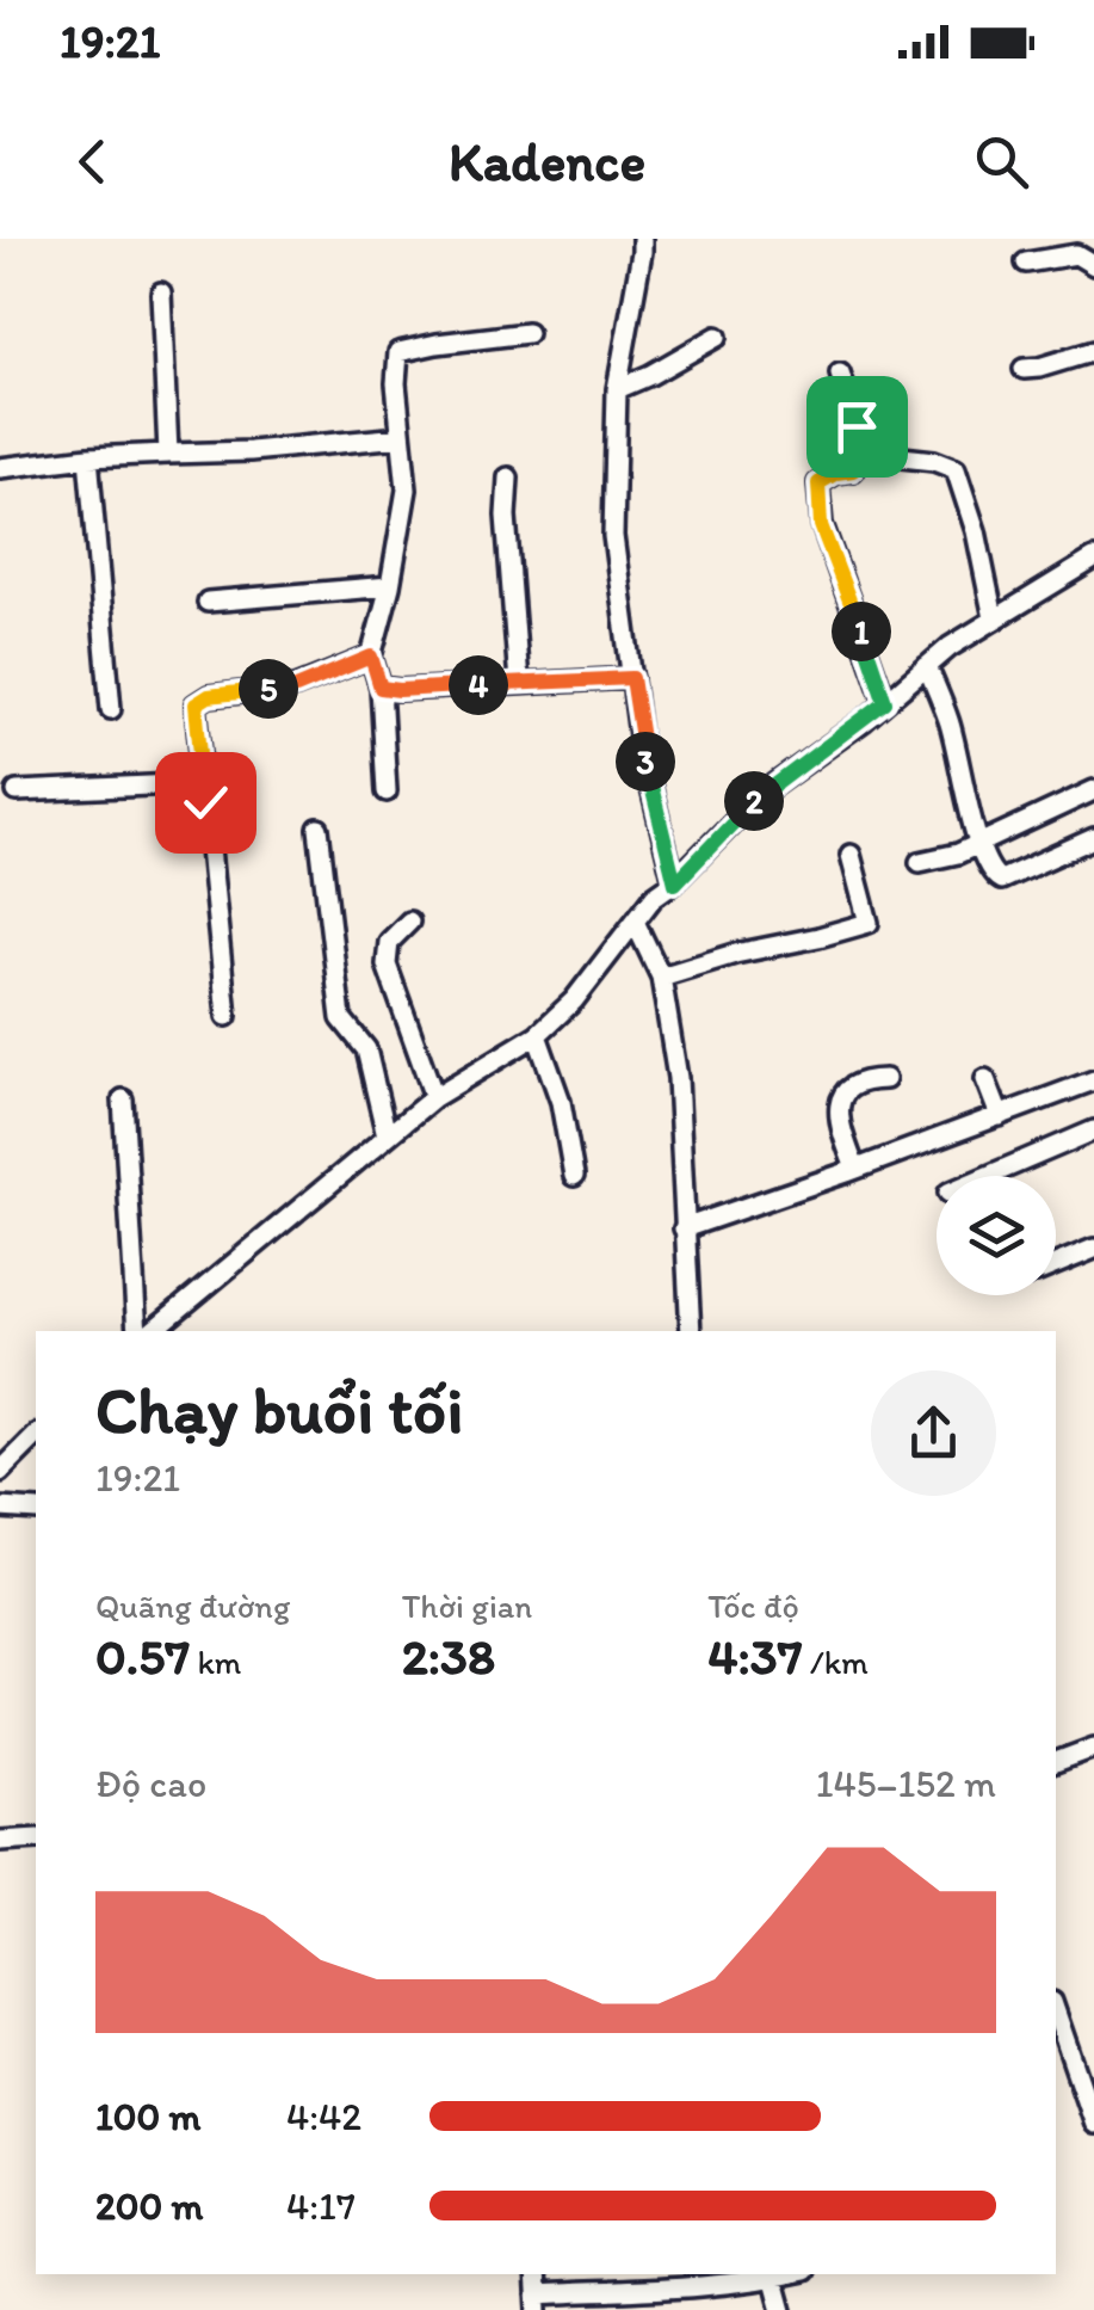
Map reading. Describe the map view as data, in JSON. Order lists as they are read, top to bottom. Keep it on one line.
{"page":{"status":"19:21","header":"Kadence","pins":["1","4","5","3","2"],"heading":["Chạy buổi tối","19:21"],"stats":[["Quãng đường","0.57 km"],["Thời gian","2:38"],["Tốc độ","4:37 /km"]],"chart":["Độ cao","145–152 m"],"list":[{"name":"100 m","note":"4:42"},{"name":"200 m","note":"4:17"}]}}
